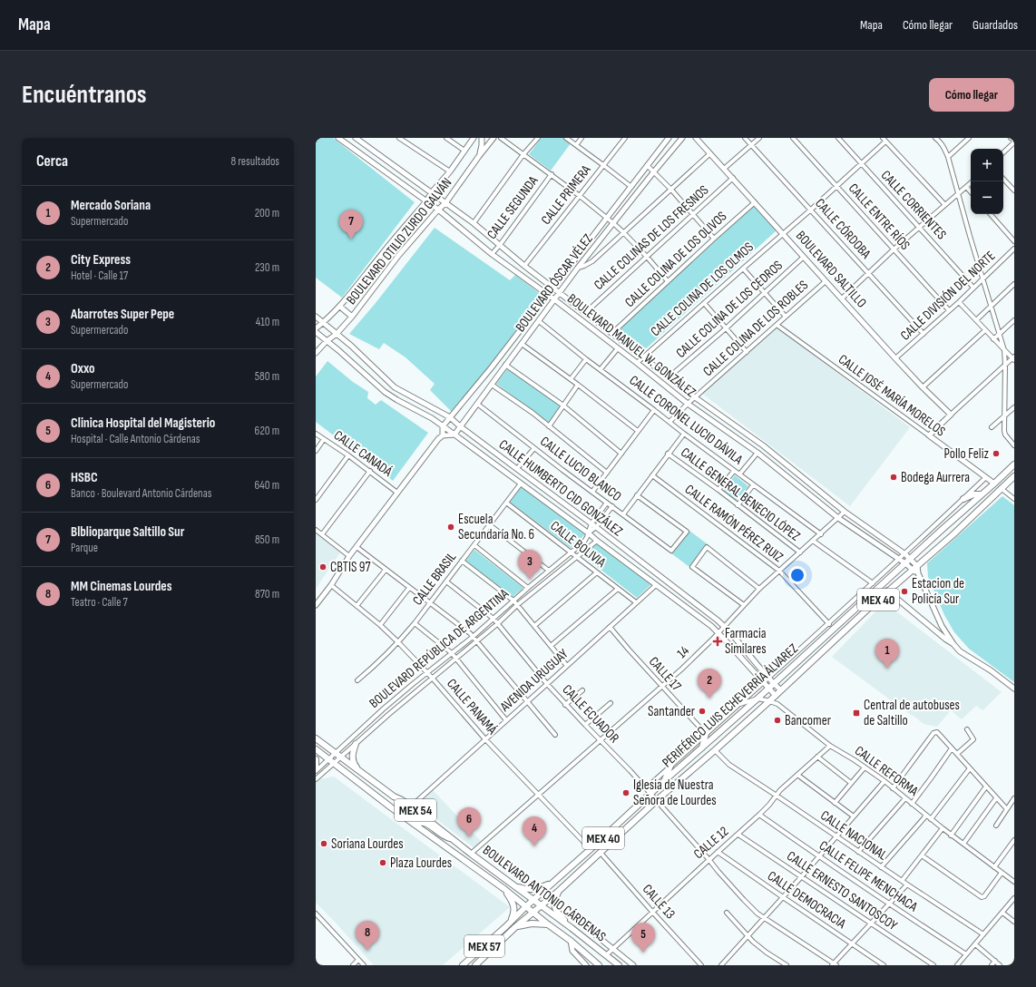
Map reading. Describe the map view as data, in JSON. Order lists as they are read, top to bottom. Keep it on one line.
{"streets":{"main road":["MEX 40","PERIFÉRICO LUIS ECHEVERRÍA ÁLVAREZ","MEX 54","BOULEVARD ANTONIO CÁRDENAS","MEX 57"],"street":["CALLE PRIMERA","CALLE CORRIENTES","CALLE SEGUNDA","CALLE ENTRE RÍOS","CALLE CÓRDOBA","CALLE COLINAS DE LOS FRESNOS","BOULEVARD OTILIO ZURDO GALVÁN","CALLE COLINA DE LOS OLIVOS","BOULEVARD SALTILLO","BOULEVARD ÓSCAR VÉLEZ","CALLE COLINA DE LOS OLMOS","CALLE DIVISIÓN DEL NORTE","CALLE COLINA DE LOS CEDROS","CALLE COLINA DE LOS ROBLES","BOULEVARD MANUEL W. GONZÁLEZ","CALLE JOSÉ MARÍA MORELOS","CALLE CORONEL LUCIO DÁVILA","CALLE CANADÁ","CALLE LUCIO BLANCO","CALLE HUMBERTO CID GONZÁLEZ","CALLE GENERAL BENECIO LÓPEZ","CALLE RAMÓN PÉREZ RUIZ","CALLE BOLIVIA","CALLE BRASIL","BOULEVARD REPÚBLICA DE ARGENTINA","14","CALLE 17","AVENIDA URUGUAY","CALLE PANAMÁ","CALLE ECUADOR","CALLE REFORMA","CALLE NACIONAL","CALLE 12","CALLE FELIPE MENCHACA","CALLE ERNESTO SANTOSCOY","CALLE DEMOCRACIA","CALLE 13"]},"crossings":[["CALLE PRIMERA","BOULEVARD MANUEL W. GONZÁLEZ"],["CALLE CORRIENTES","CALLE COLINA DE LOS OLMOS"],["CALLE CORRIENTES","CALLE DIVISIÓN DEL NORTE"],["CALLE SEGUNDA","BOULEVARD MANUEL W. GONZÁLEZ"],["CALLE ENTRE RÍOS","CALLE COLINA DE LOS OLMOS"],["CALLE ENTRE RÍOS","CALLE DIVISIÓN DEL NORTE"],["CALLE CÓRDOBA","CALLE COLINA DE LOS OLMOS"],["CALLE CÓRDOBA","CALLE DIVISIÓN DEL NORTE"],["CALLE COLINAS DE LOS FRESNOS","BOULEVARD SALTILLO"],["CALLE COLINAS DE LOS FRESNOS","BOULEVARD MANUEL W. GONZÁLEZ"],["BOULEVARD OTILIO ZURDO GALVÁN","BOULEVARD MANUEL W. GONZÁLEZ"],["BOULEVARD OTILIO ZURDO GALVÁN","CALLE HUMBERTO CID GONZÁLEZ"],["CALLE COLINA DE LOS OLIVOS","BOULEVARD SALTILLO"],["CALLE COLINA DE LOS OLIVOS","BOULEVARD MANUEL W. GONZÁLEZ"],["BOULEVARD SALTILLO","CALLE COLINA DE LOS OLMOS"],["BOULEVARD SALTILLO","CALLE DIVISIÓN DEL NORTE"],["BOULEVARD SALTILLO","CALLE COLINA DE LOS CEDROS"],["BOULEVARD SALTILLO","CALLE COLINA DE LOS ROBLES"],["BOULEVARD ÓSCAR VÉLEZ","BOULEVARD MANUEL W. GONZÁLEZ"],["BOULEVARD ÓSCAR VÉLEZ","CALLE CORONEL LUCIO DÁVILA"],["BOULEVARD ÓSCAR VÉLEZ","CALLE LUCIO BLANCO"],["BOULEVARD ÓSCAR VÉLEZ","CALLE HUMBERTO CID GONZÁLEZ"],["CALLE COLINA DE LOS OLMOS","BOULEVARD MANUEL W. GONZÁLEZ"],["CALLE COLINA DE LOS CEDROS","BOULEVARD MANUEL W. GONZÁLEZ"],["CALLE COLINA DE LOS ROBLES","BOULEVARD MANUEL W. GONZÁLEZ"],["CALLE COLINA DE LOS ROBLES","CALLE JOSÉ MARÍA MORELOS"],["CALLE COLINA DE LOS ROBLES","CALLE CORONEL LUCIO DÁVILA"],["BOULEVARD MANUEL W. GONZÁLEZ","14"],["BOULEVARD MANUEL W. GONZÁLEZ","PERIFÉRICO LUIS ECHEVERRÍA ÁLVAREZ"],["CALLE JOSÉ MARÍA MORELOS","PERIFÉRICO LUIS ECHEVERRÍA ÁLVAREZ"],["CALLE CORONEL LUCIO DÁVILA","14"],["CALLE HUMBERTO CID GONZÁLEZ","CALLE BRASIL"],["CALLE HUMBERTO CID GONZÁLEZ","BOULEVARD REPÚBLICA DE ARGENTINA"],["CALLE HUMBERTO CID GONZÁLEZ","14"],["CALLE HUMBERTO CID GONZÁLEZ","AVENIDA URUGUAY"],["CALLE HUMBERTO CID GONZÁLEZ","PERIFÉRICO LUIS ECHEVERRÍA ÁLVAREZ"],["CALLE GENERAL BENECIO LÓPEZ","14"],["CALLE RAMÓN PÉREZ RUIZ","14"],["CALLE BOLIVIA","CALLE BRASIL"],["CALLE BOLIVIA","BOULEVARD REPÚBLICA DE ARGENTINA"],["CALLE BOLIVIA","AVENIDA URUGUAY"],["CALLE BRASIL","CALLE PANAMÁ"],["CALLE BRASIL","CALLE ECUADOR"],["BOULEVARD REPÚBLICA DE ARGENTINA","CALLE PANAMÁ"],["BOULEVARD REPÚBLICA DE ARGENTINA","CALLE ECUADOR"],["BOULEVARD REPÚBLICA DE ARGENTINA","BOULEVARD ANTONIO CÁRDENAS"],["14","CALLE 17"],["14","CALLE PANAMÁ"],["14","CALLE ECUADOR"],["14","BOULEVARD ANTONIO CÁRDENAS"],["CALLE 17","AVENIDA URUGUAY"],["AVENIDA URUGUAY","CALLE PANAMÁ"],["AVENIDA URUGUAY","CALLE ECUADOR"],["AVENIDA URUGUAY","BOULEVARD ANTONIO CÁRDENAS"],["PERIFÉRICO LUIS ECHEVERRÍA ÁLVAREZ","CALLE PANAMÁ"],["PERIFÉRICO LUIS ECHEVERRÍA ÁLVAREZ","CALLE ECUADOR"],["PERIFÉRICO LUIS ECHEVERRÍA ÁLVAREZ","CALLE REFORMA"],["PERIFÉRICO LUIS ECHEVERRÍA ÁLVAREZ","CALLE NACIONAL"],["PERIFÉRICO LUIS ECHEVERRÍA ÁLVAREZ","BOULEVARD ANTONIO CÁRDENAS"],["PERIFÉRICO LUIS ECHEVERRÍA ÁLVAREZ","CALLE 13"],["CALLE ECUADOR","CALLE 12"],["CALLE REFORMA","CALLE 12"],["CALLE NACIONAL","CALLE 12"],["CALLE 12","CALLE FELIPE MENCHACA"],["CALLE 12","CALLE ERNESTO SANTOSCOY"],["CALLE 12","BOULEVARD ANTONIO CÁRDENAS"],["CALLE 12","CALLE DEMOCRACIA"],["CALLE 12","CALLE 13"]],"places":{"other":["Pollo Feliz","Bodega Aurrera","Escuela Secundaría No. 6","CBTIS 97","Estacion de Policía Sur","Santander","Bancomer","Iglesia de Nuestra Señora de Lourdes","Soriana Lourdes","Plaza Lourdes"],"health":["Farmacia Similares"],"transit":["Central de autobuses de Saltillo"]},"page":{"header":"Mapa","nav":["Mapa","Cómo llegar","Guardados"],"buttons":"Cómo llegar","title":"Encuéntranos","heading":["Cerca","8 resultados"],"map_buttons":["+","−"],"list":[{"mark":"1","name":"Mercado Soriana","note":"Supermercado","value":"200 m"},{"mark":"2","name":"City Express","note":"Hotel · Calle 17","value":"230 m"},{"mark":"3","name":"Abarrotes Super Pepe","note":"Supermercado","value":"410 m"},{"mark":"4","name":"Oxxo","note":"Supermercado","value":"580 m"},{"mark":"5","name":"Clinica Hospital del Magisterio","note":"Hospital · Calle Antonio Cárdenas","value":"620 m"},{"mark":"6","name":"HSBC","note":"Banco · Boulevard Antonio Cárdenas","value":"640 m"},{"mark":"7","name":"Blblioparque Saltillo Sur","note":"Parque","value":"850 m"},{"mark":"8","name":"MM Cinemas Lourdes","note":"Teatro · Calle 7","value":"870 m"}],"pins":["7","3","1","2","6","4","8","5"]}}
